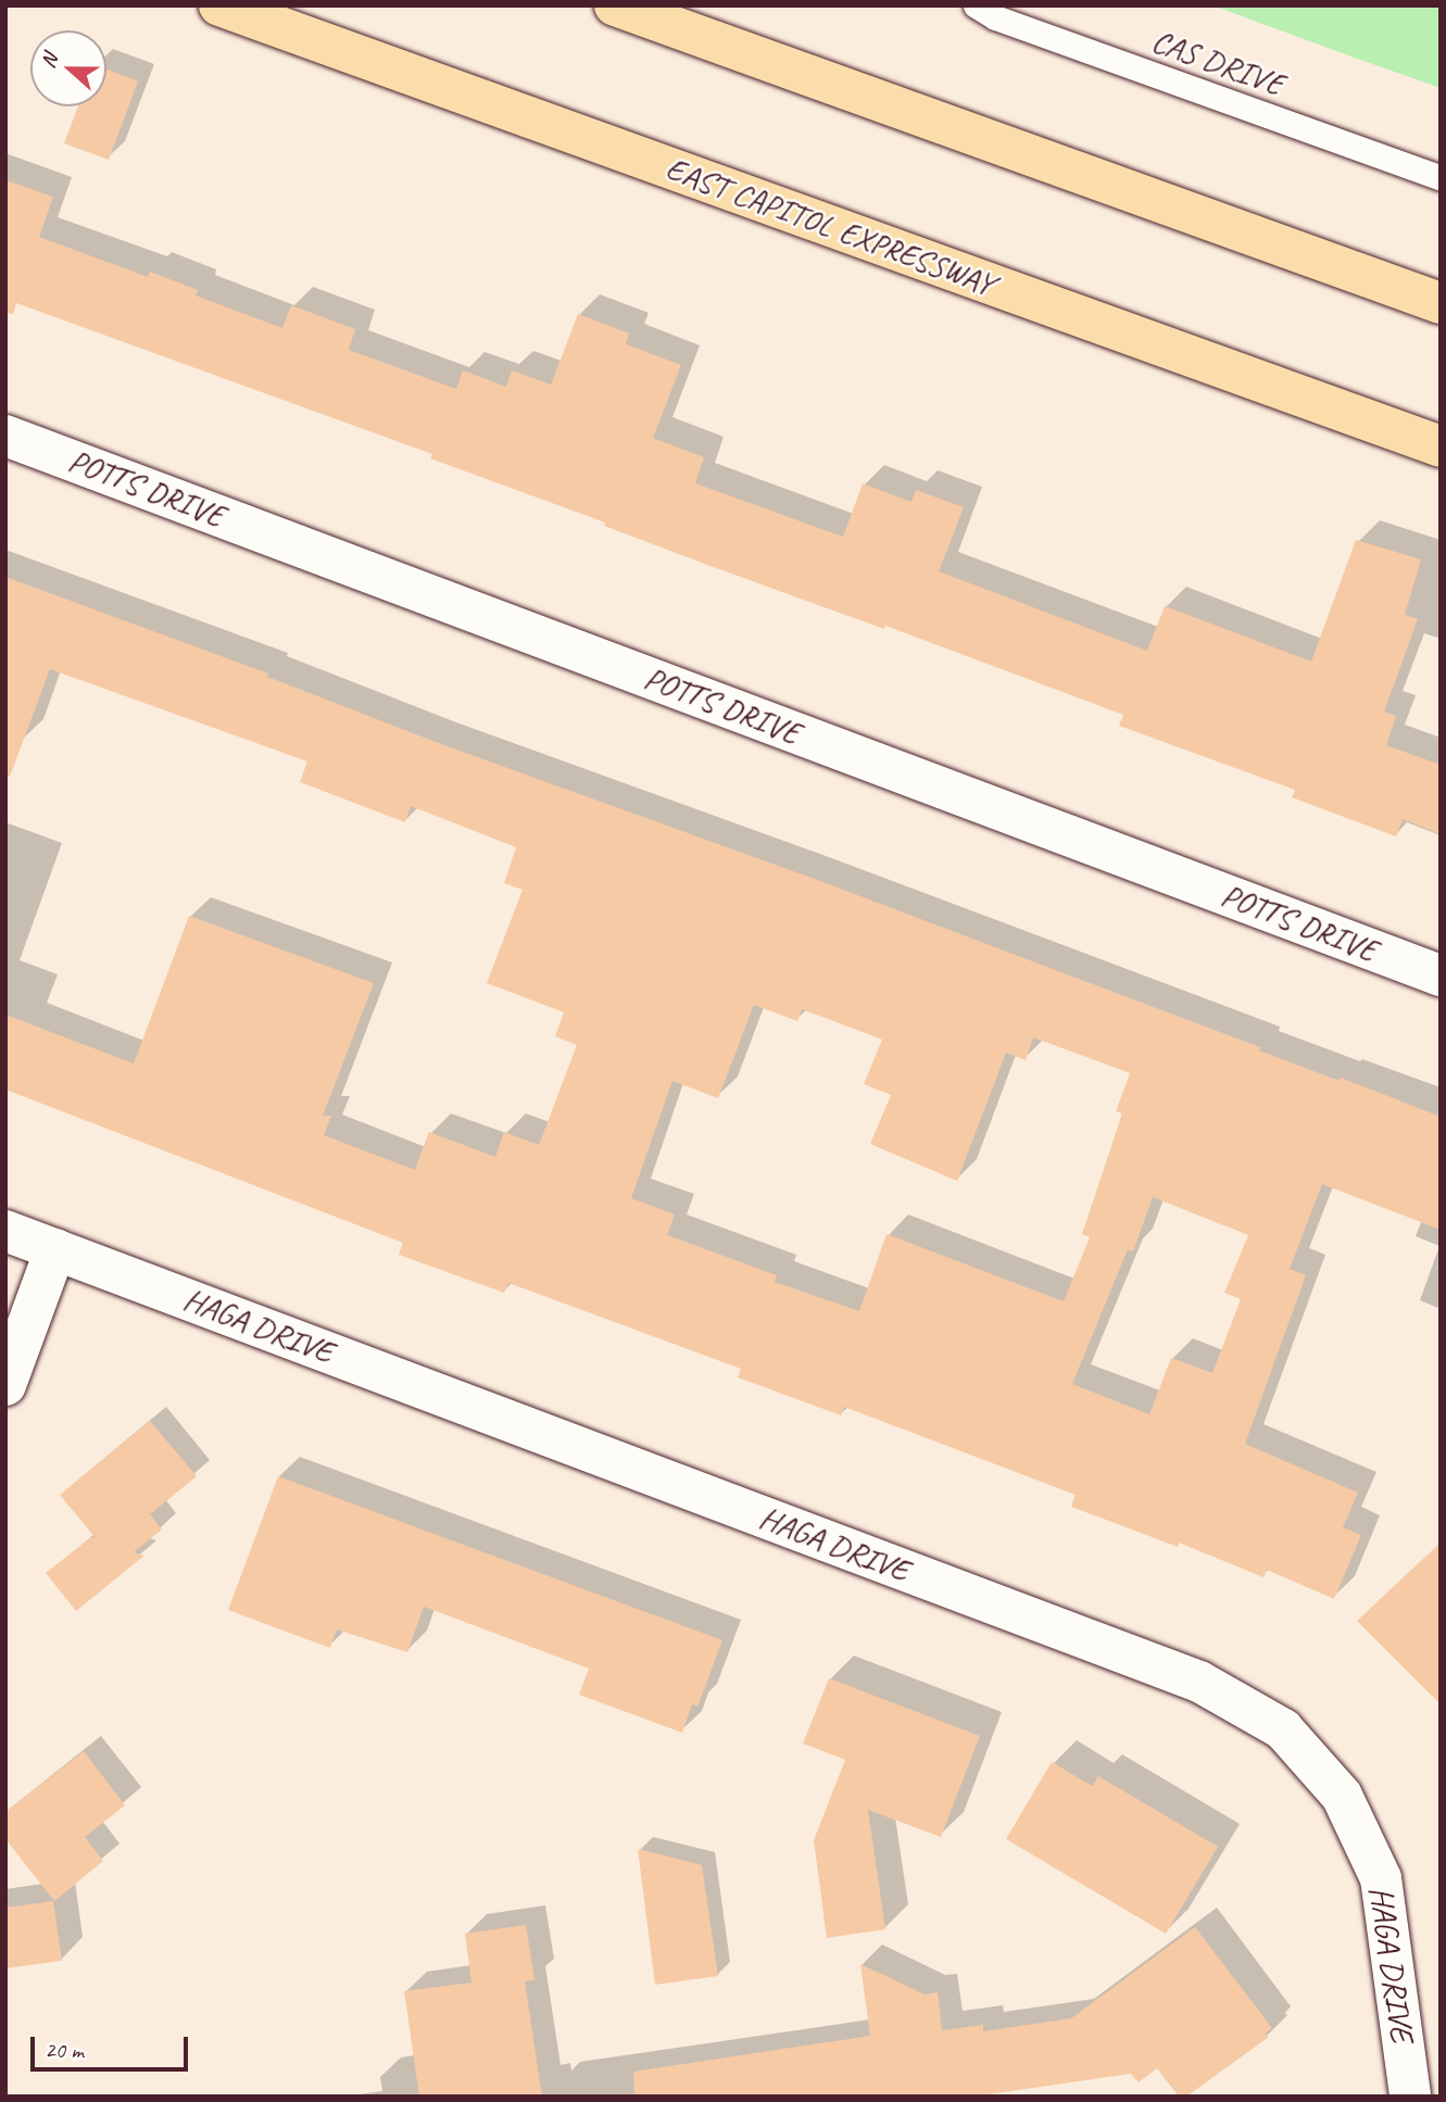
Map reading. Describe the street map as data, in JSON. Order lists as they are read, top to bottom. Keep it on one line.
{"streets":{"highway":["EAST CAPITOL EXPRESSWAY"],"street":["POTTS DRIVE","HAGA DRIVE"],"lane":["CAS DRIVE"]},"scale_bar":"20 m","north":"left"}
